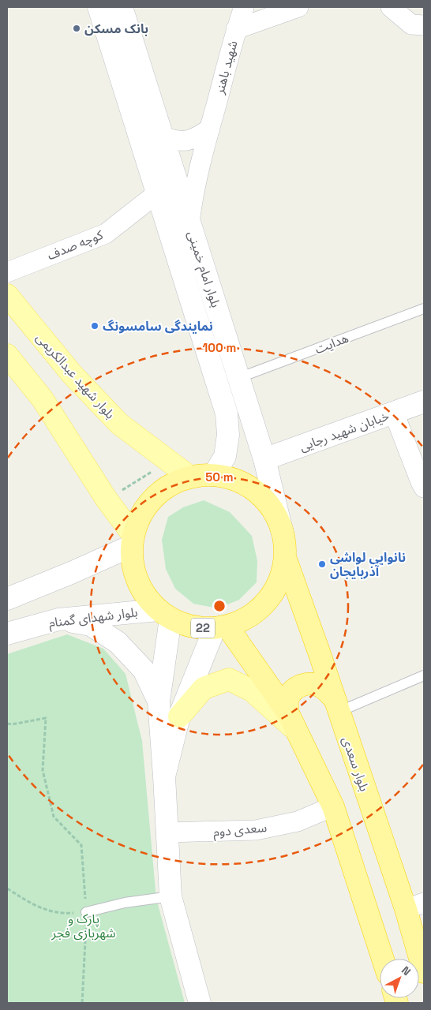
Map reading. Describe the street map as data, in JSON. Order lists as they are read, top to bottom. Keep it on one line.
{"streets":{"highway":["22","بلوار سعدی"],"main road":["بلوار امام خمینی","بلوار شهید عبدالکریمی","خیابان شهید رجایی","بلوار شهدای گمنام"],"street":["شهید باهنر","کوچه صدف","سعدی دوم"],"lane":["هدایت"]},"crossings":[["شهید باهنر","بلوار امام خمینی"],["کوچه صدف","بلوار امام خمینی"],["بلوار امام خمینی","هدایت"],["بلوار امام خمینی","خیابان شهید رجایی"],["بلوار امام خمینی","22"],["بلوار شهید عبدالکریمی","22"],["بلوار شهدای گمنام","22"],["22","بلوار سعدی"],["22","سعدی دوم"]],"parks":["پارک و شهربازی فجر"],"places":["بانک مسکن","نمایندگی سامسونگ","نانوایی لواشی آذربایجان"],"north":"top right","rings":["100 m","50 m"]}
